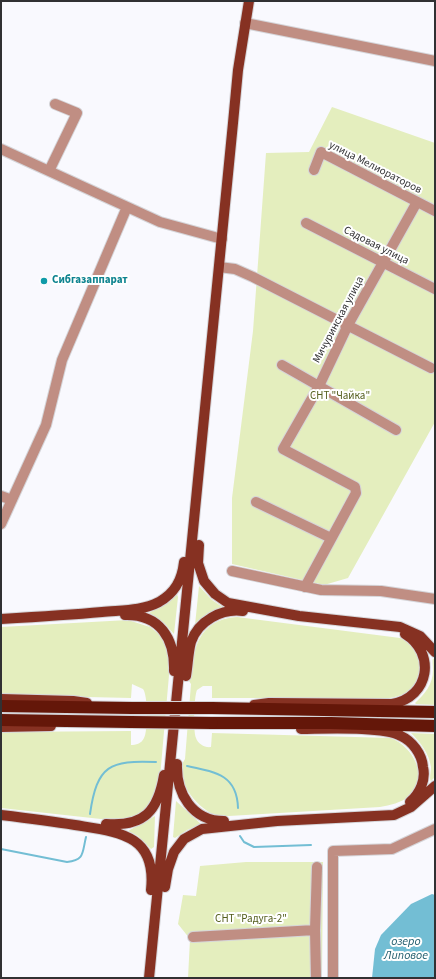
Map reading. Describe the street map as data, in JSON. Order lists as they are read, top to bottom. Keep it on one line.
{"streets":{"street":["улица Мелиораторов","Садовая улица","Мичуринская улица"]},"crossings":[["улица Мелиораторов","Мичуринская улица"],["Садовая улица","Мичуринская улица"]],"water":["озеро Липовое"],"parks":["СНТ \"Чайка\"","СНТ \"Радуга-2\""],"places":["Сибгазаппарат"]}
